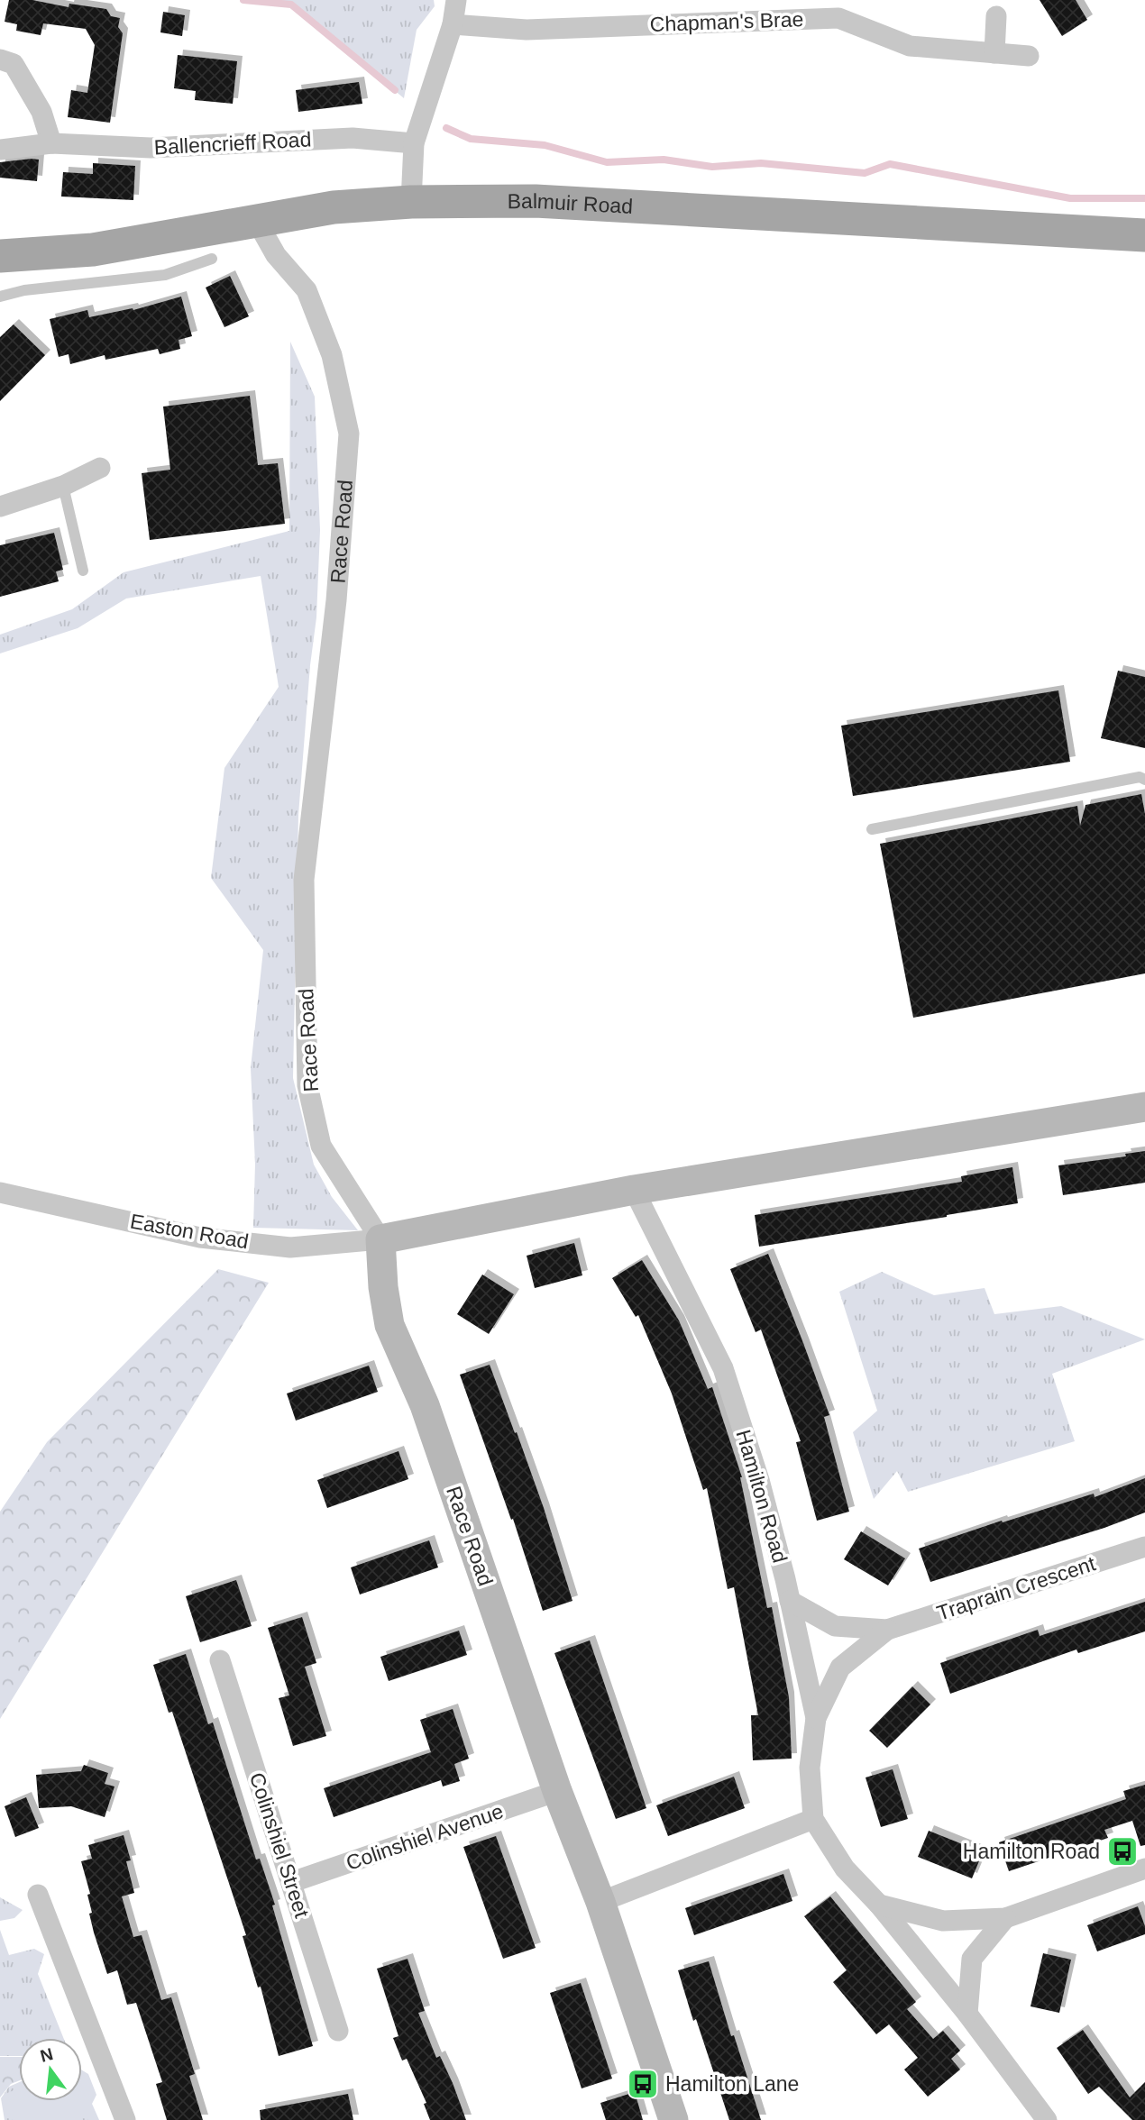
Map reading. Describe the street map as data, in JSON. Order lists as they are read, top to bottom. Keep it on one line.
{"streets":{"main road":["Balmuir Road"],"street":["Chapman's Brae","Ballencrieff Road","Race Road","Easton Road","Hamilton Road","Traprain Crescent","Colinshiel Avenue","Colinshiel Street"]},"crossings":[["Balmuir Road","Race Road"],["Race Road","Easton Road"],["Race Road","Colinshiel Avenue"],["Hamilton Road","Traprain Crescent"],["Colinshiel Avenue","Colinshiel Street"]],"places":{"bus stop":["Hamilton Road","Hamilton Lane"]},"north":"top"}
